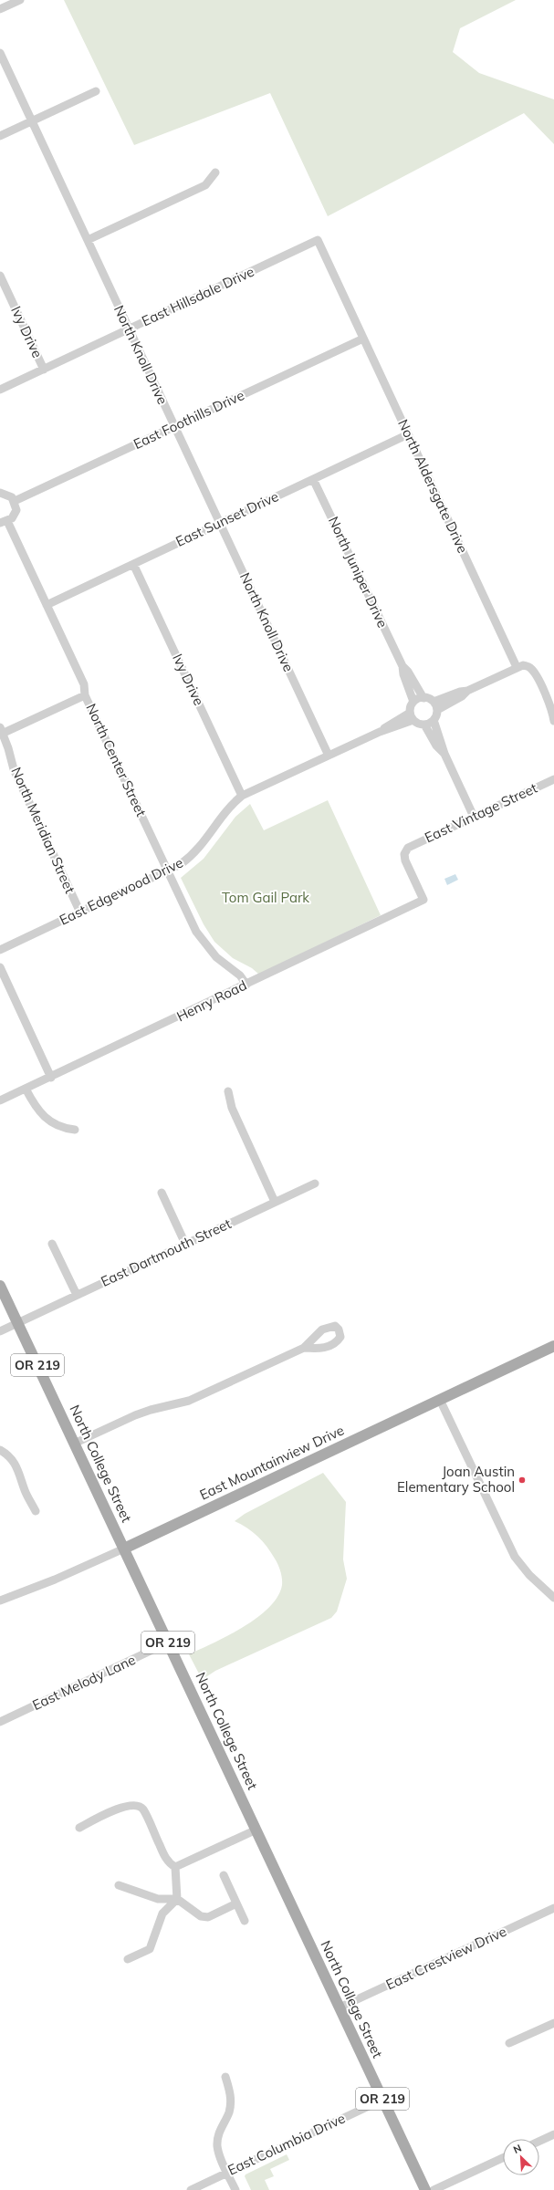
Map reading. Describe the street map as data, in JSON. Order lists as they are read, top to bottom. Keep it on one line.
{"streets":{"main road":["OR 219","East Mountainview Drive","North College Street"],"street":["East Hillsdale Drive","Ivy Drive","North Knoll Drive","East Foothills Drive","North Aldersgate Drive","East Sunset Drive","North Juniper Drive","North Center Street","East Vintage Street","North Meridian Street","East Edgewood Drive","Henry Road","East Dartmouth Street","East Melody Lane","East Crestview Drive","East Columbia Drive"]},"crossings":[["East Hillsdale Drive","Ivy Drive"],["East Hillsdale Drive","North Knoll Drive"],["East Hillsdale Drive","North Aldersgate Drive"],["Ivy Drive","East Sunset Drive"],["Ivy Drive","East Edgewood Drive"],["North Knoll Drive","East Foothills Drive"],["North Knoll Drive","East Sunset Drive"],["North Knoll Drive","East Edgewood Drive"],["East Foothills Drive","North Aldersgate Drive"],["North Aldersgate Drive","East Sunset Drive"],["East Sunset Drive","North Juniper Drive"],["East Sunset Drive","North Center Street"],["North Juniper Drive","East Edgewood Drive"],["North Center Street","East Edgewood Drive"],["North Center Street","Henry Road"],["East Vintage Street","Henry Road"],["North Meridian Street","East Edgewood Drive"],["East Dartmouth Street","North College Street"],["East Mountainview Drive","North College Street"],["North College Street","East Melody Lane"],["North College Street","East Crestview Drive"],["North College Street","East Columbia Drive"]],"parks":["Tom Gail Park"],"places":["Joan Austin Elementary School"],"north":"top left"}
